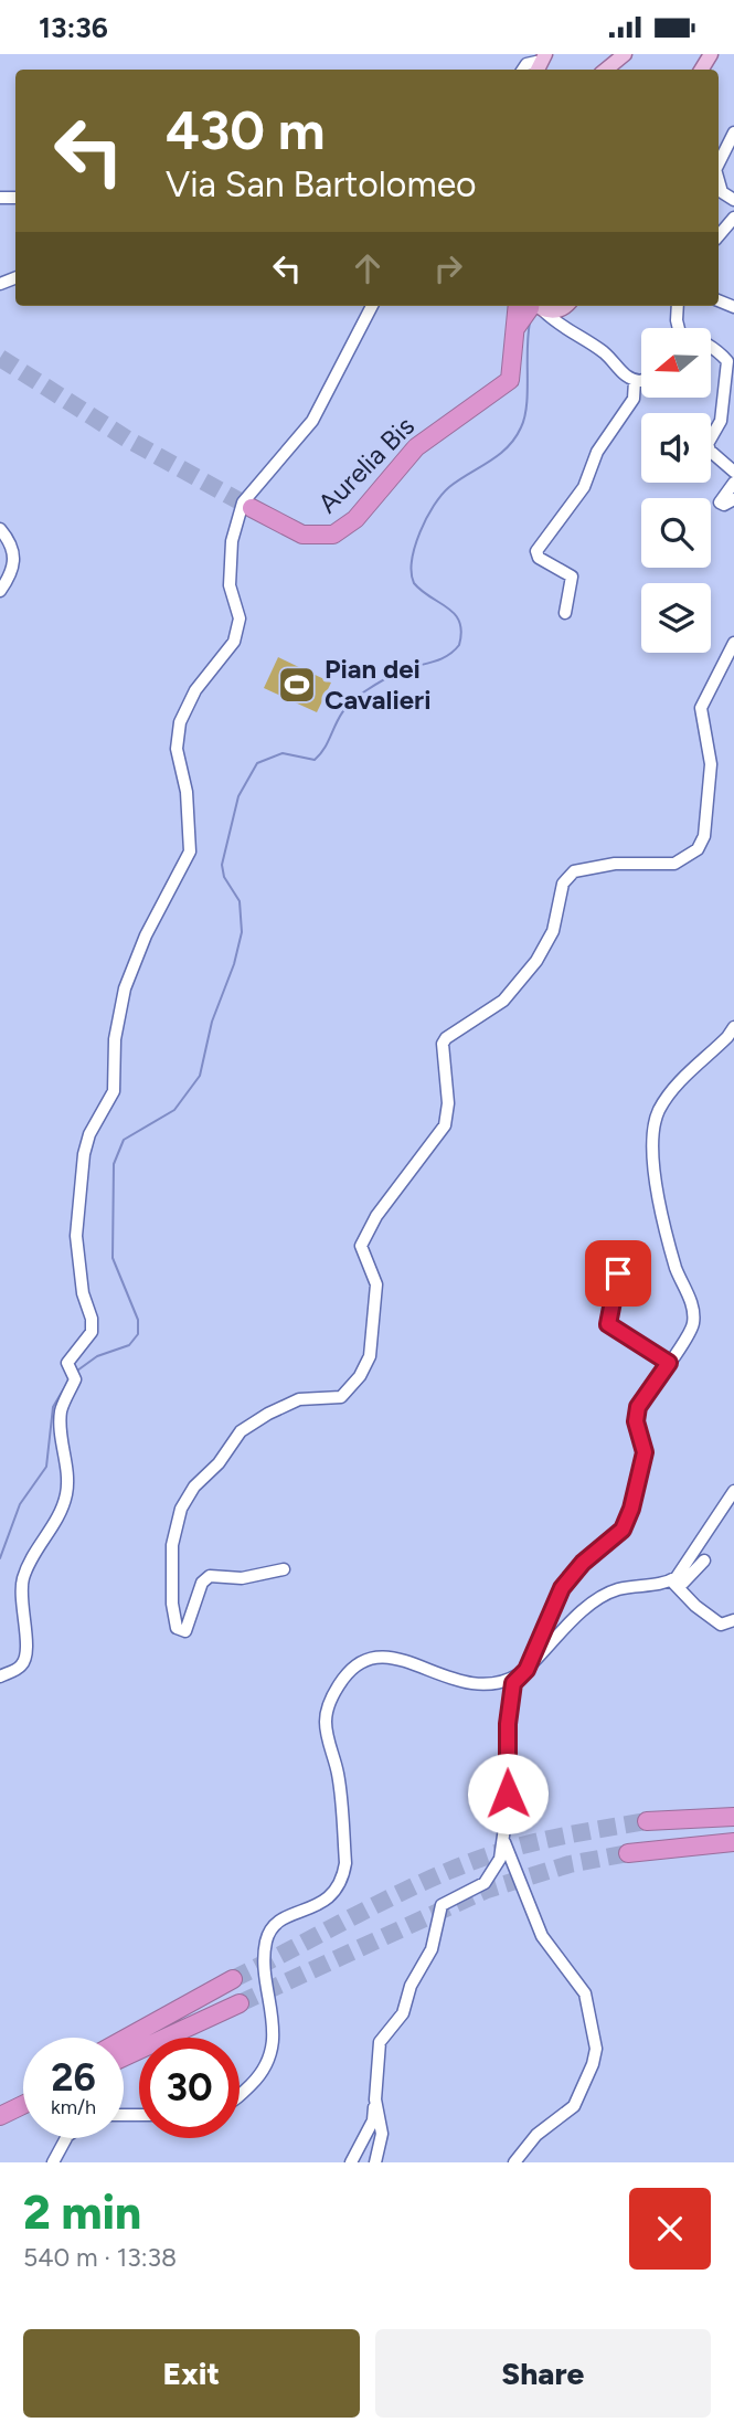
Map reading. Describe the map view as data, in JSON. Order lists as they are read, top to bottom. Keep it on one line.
{"streets":{"highway":["Aurelia Bis"]},"places":{"sports":["Pian dei Cavalieri"]},"north":"left","page":{"status":"13:36","turn":["430 m","Via San Bartolomeo"],"speed":"26 km/h","limit":"30","heading":["2 min","540 m · 13:38"],"buttons":["Exit","Share"]}}
